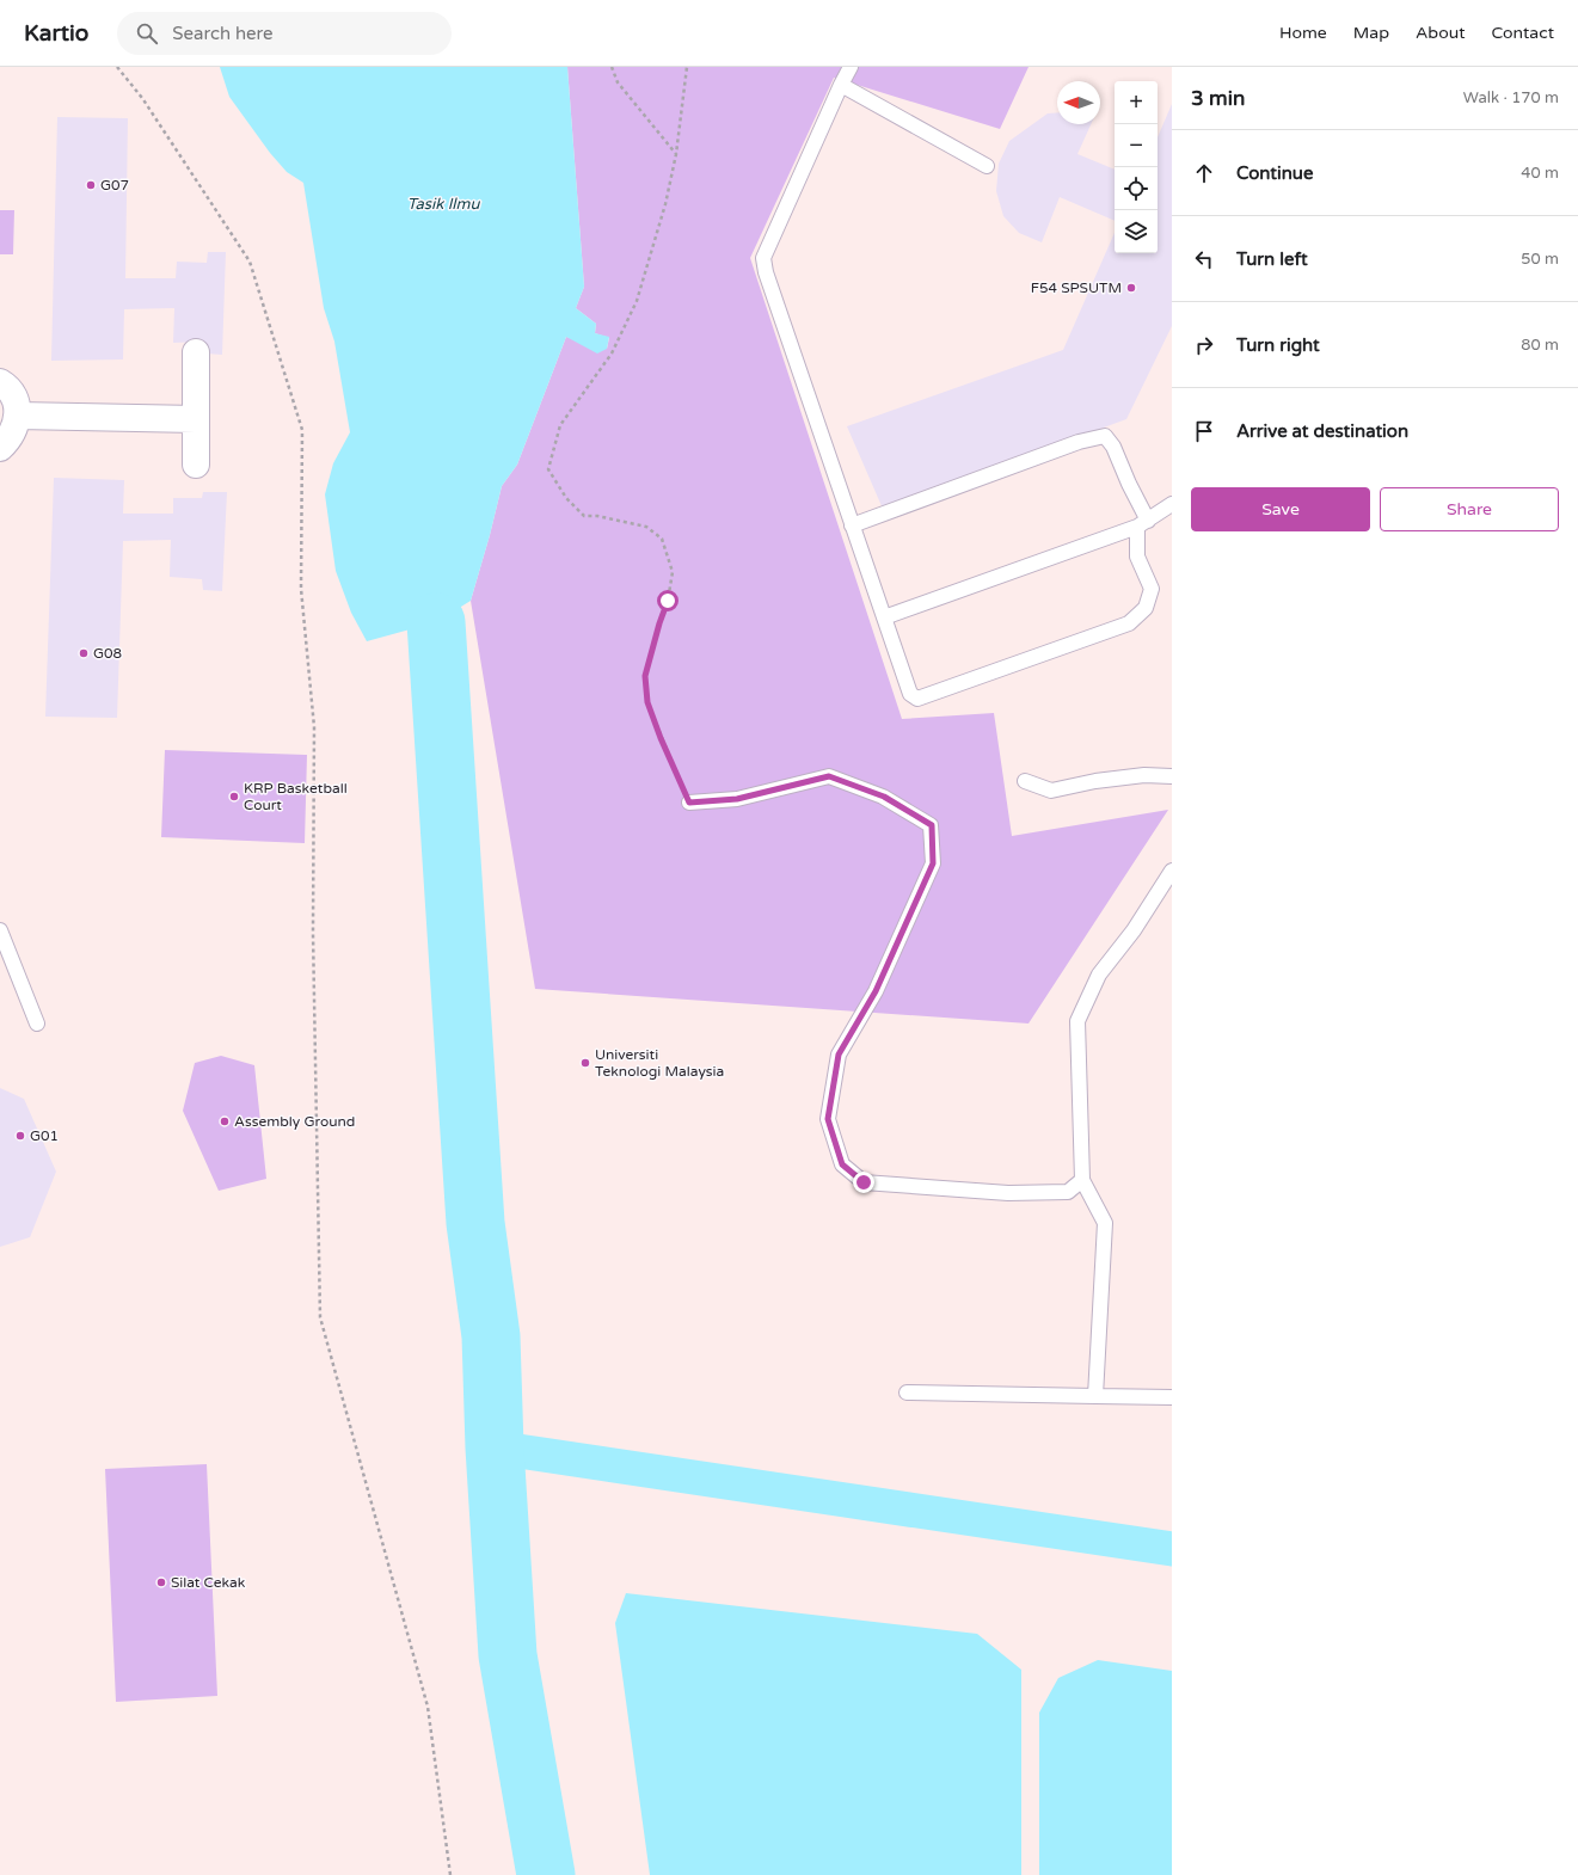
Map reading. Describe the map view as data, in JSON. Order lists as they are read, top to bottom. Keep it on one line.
{"water":["Tasik Ilmu"],"places":["G07","F54 SPSUTM","G08","KRP Basketball Court","Universiti Teknologi Malaysia","Assembly Ground","G01","Silat Cekak"],"north":"left","page":{"header":"Kartio","search":"Search here","nav":["Home","Map","About","Contact"],"heading":["3 min","Walk · 170 m"],"map_buttons":["+","−"],"list":[["Continue","40 m"],["Turn left","50 m"],["Turn right","80 m"],"Arrive at destination"],"buttons":["Save","Share"]}}
